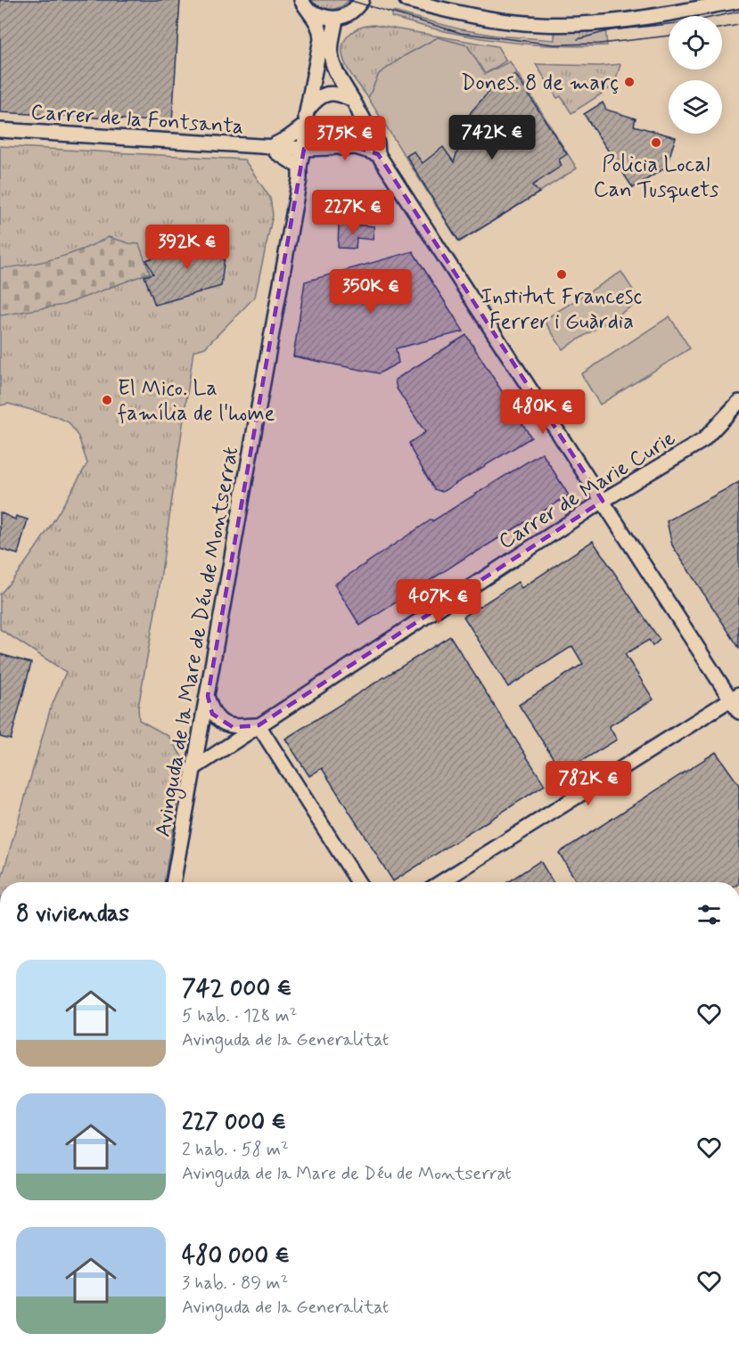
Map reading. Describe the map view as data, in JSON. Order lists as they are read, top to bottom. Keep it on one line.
{"streets":{"street":["Carrer de la Fontsanta","Carrer de Marie Curie","Avinguda de la Mare de Déu de Montserrat"]},"crossings":[["Carrer de la Fontsanta","Avinguda de la Mare de Déu de Montserrat"],["Carrer de Marie Curie","Avinguda de la Mare de Déu de Montserrat"]],"places":["Dones. 8 de març","Policia Local Can Tusquets","Institut Francesc Ferrer i Guàrdia","El Mico. La família de l'home"],"page":{"price":["742K €","375K €","227K €","392K €","350K €","480K €","407K €","782K €"],"heading":"8 viviendas","list":[{"name":"742 000 €","note":"5 hab. · 128 m² · Avinguda de la Generalitat"},{"name":"227 000 €","note":"2 hab. · 58 m² · Avinguda de la Mare de Déu de Montserrat"},{"name":"480 000 €","note":"3 hab. · 89 m² · Avinguda de la Generalitat"}]}}
